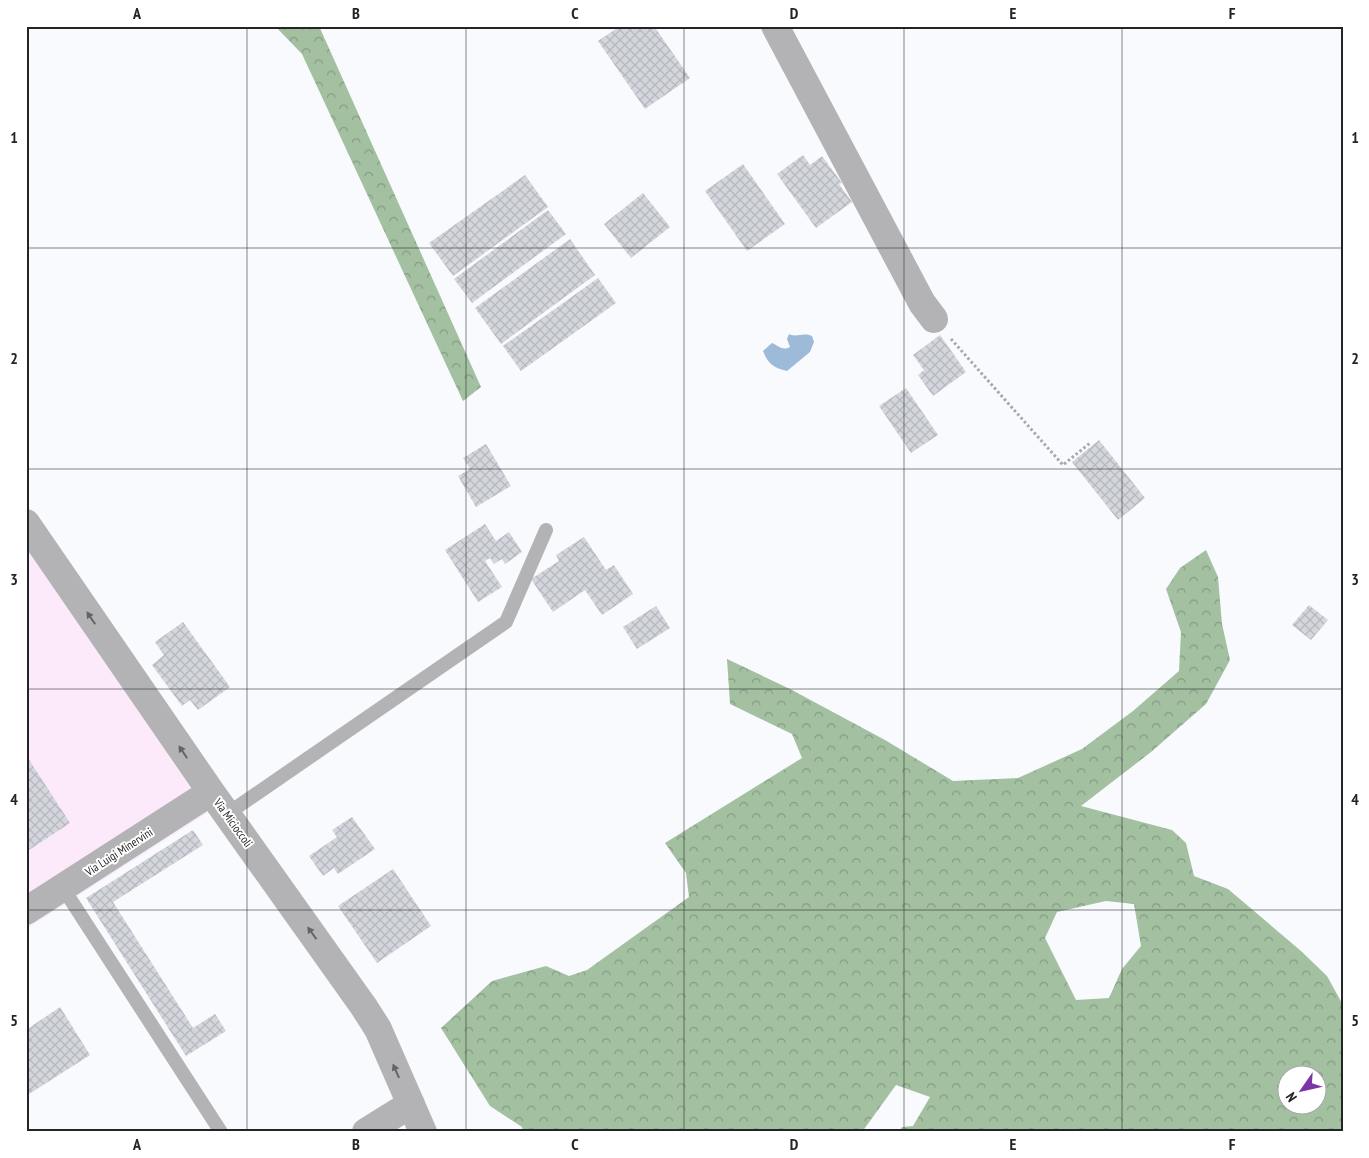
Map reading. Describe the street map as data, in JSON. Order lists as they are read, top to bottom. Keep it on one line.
{"streets":{"street":["Via Micioccoli","Via Luigi Minervini"]},"crossings":[["Via Micioccoli","Via Luigi Minervini"]],"one_way":["Via Micioccoli"],"north":"bottom left","grid":{"columns":["A","B","C","D","E","F"],"rows":["1","2","3","4","5"]}}
